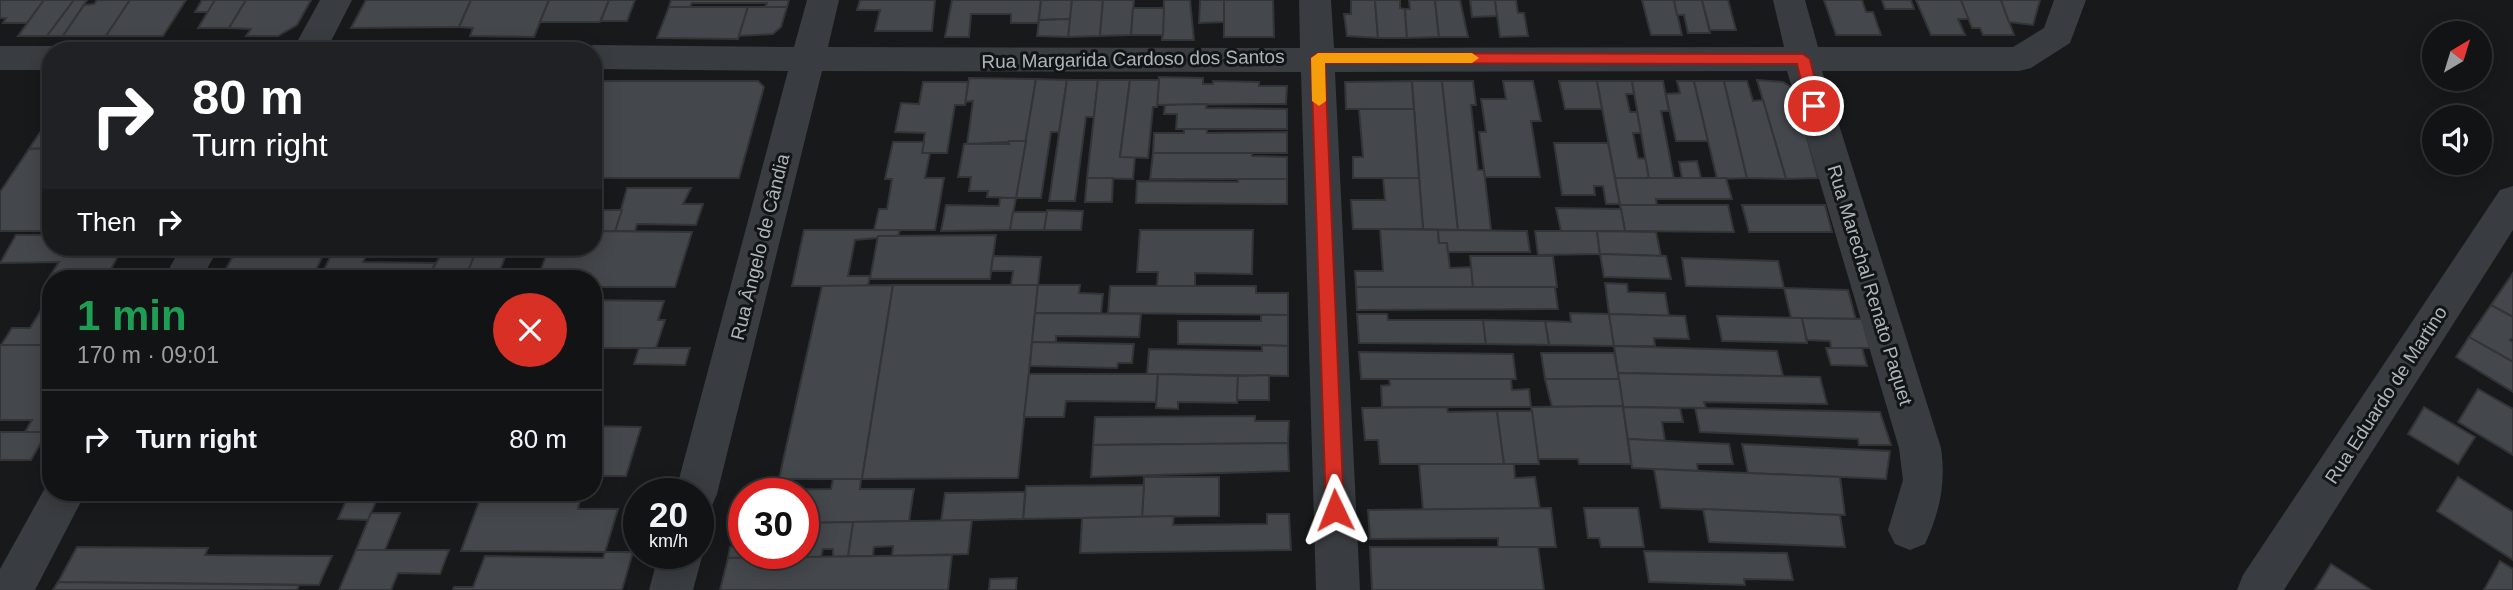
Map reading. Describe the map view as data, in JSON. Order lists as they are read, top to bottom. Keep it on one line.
{"streets":{"street":["Rua Margarida Cardoso dos Santos","Rua Ângelo de Cândia","Rua Marechal Renato Paquet","Rua Eduardo de Martino"]},"crossings":[["Rua Margarida Cardoso dos Santos","Rua Ângelo de Cândia"],["Rua Margarida Cardoso dos Santos","Rua Marechal Renato Paquet"]],"north":"top right","page":{"turn":["80 m","Turn right"],"then":"Then","heading":["1 min","170 m · 09:01"],"list":[{"name":"Turn right","value":"80 m"}],"speed":"20 km/h","limit":"30"}}
